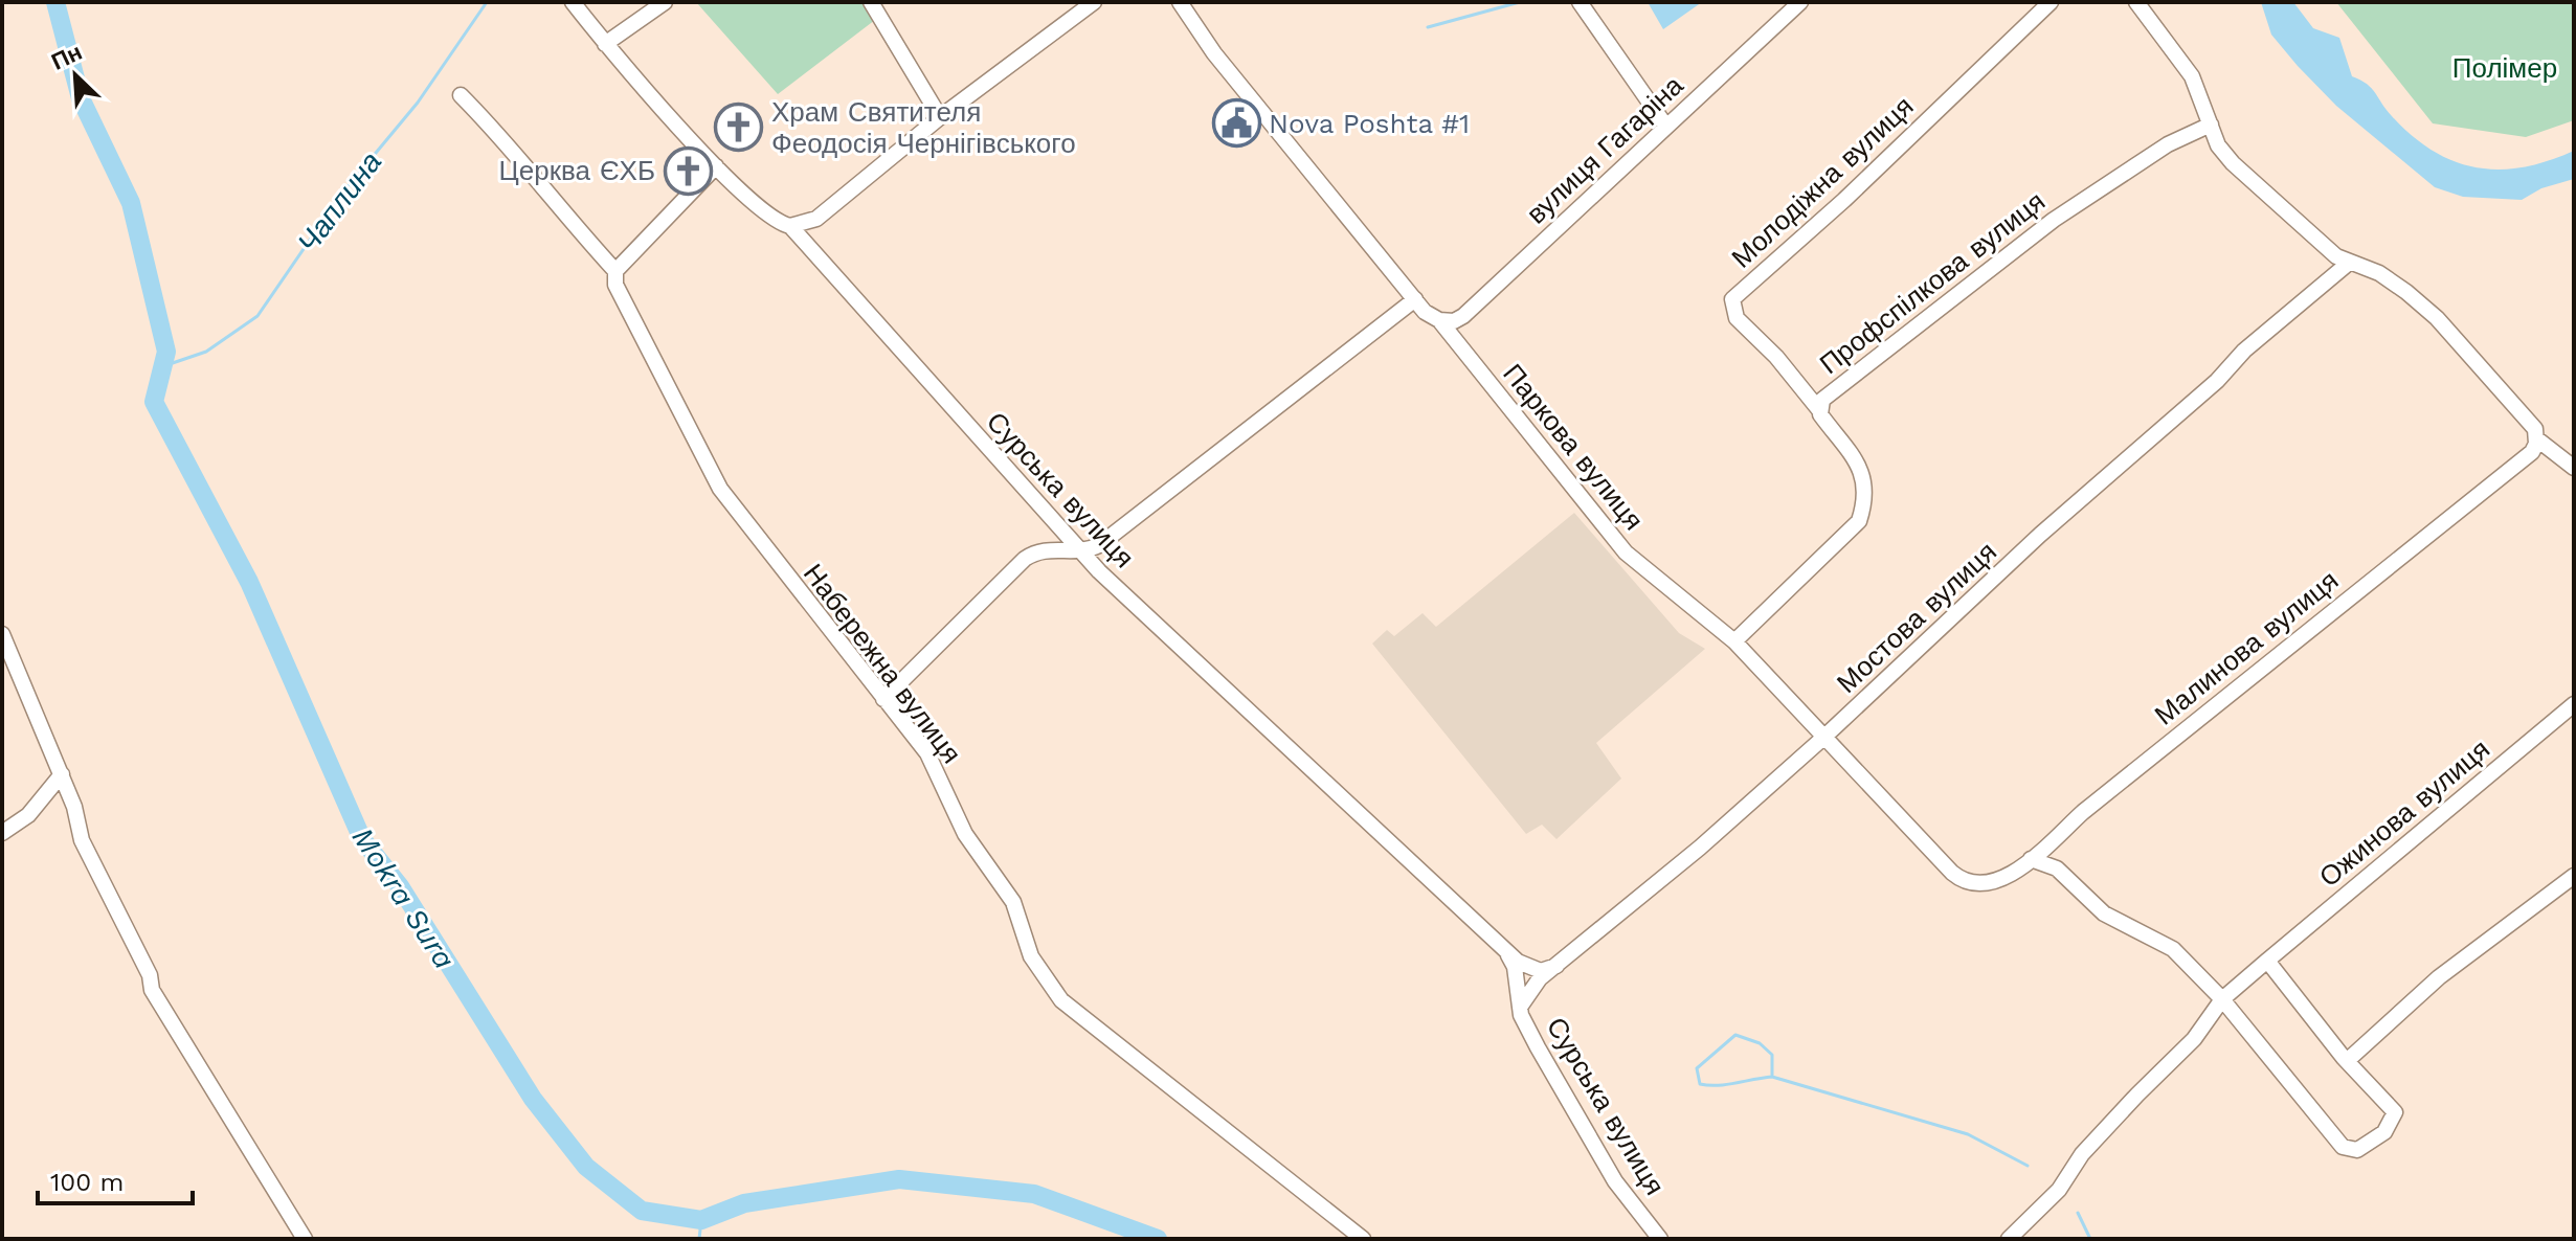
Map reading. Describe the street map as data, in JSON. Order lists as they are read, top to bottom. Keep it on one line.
{"streets":{"street":["вулиця Гагаріна","Молодіжна вулиця","Профспілкова вулиця","Паркова вулиця","Сурська вулиця","Мостова вулиця","Малинова вулиця","Набережна вулиця","Ожинова вулиця"]},"crossings":[["вулиця Гагаріна","Паркова вулиця"],["Молодіжна вулиця","Профспілкова вулиця"],["Профспілкова вулиця","Паркова вулиця"],["Паркова вулиця","Мостова вулиця"],["Паркова вулиця","Малинова вулиця"],["Сурська вулиця","Мостова вулиця"]],"water":["Чаплина","Mokra Sura"],"parks":["Полімер"],"places":{"public building":["Nova Poshta #1"],"church":["Храм Святителя Феодосія Чернігівського","Церква ЄХБ"]},"scale_bar":"100 m","north":"top left"}
